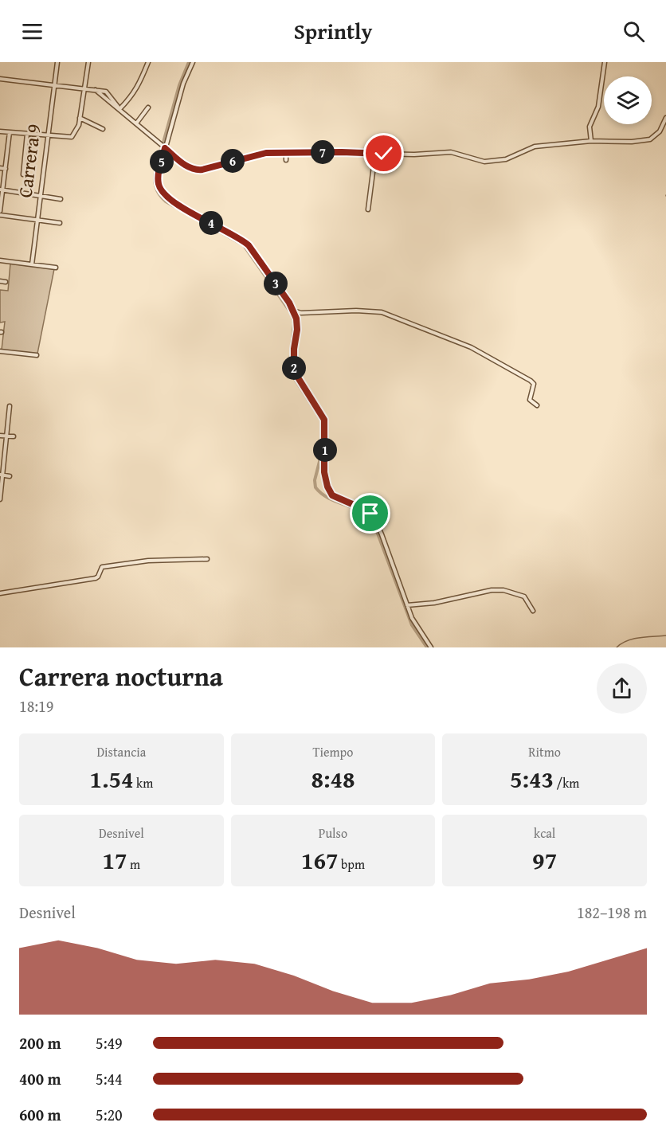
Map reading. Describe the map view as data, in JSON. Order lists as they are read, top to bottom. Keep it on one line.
{"streets":{"street":["Carrera 9"]},"page":{"header":"Sprintly","pins":["7","6","5","4","3","2","1"],"heading":["Carrera nocturna","18:19"],"stats":[["Distancia","1.54 km"],["Tiempo","8:48"],["Ritmo","5:43 /km"],["Desnivel","17 m"],["Pulso","167 bpm"],["kcal","97"]],"chart":["Desnivel","182–198 m"],"list":[{"name":"200 m","note":"5:49"},{"name":"400 m","note":"5:44"},{"name":"600 m","note":"5:20"}]}}
